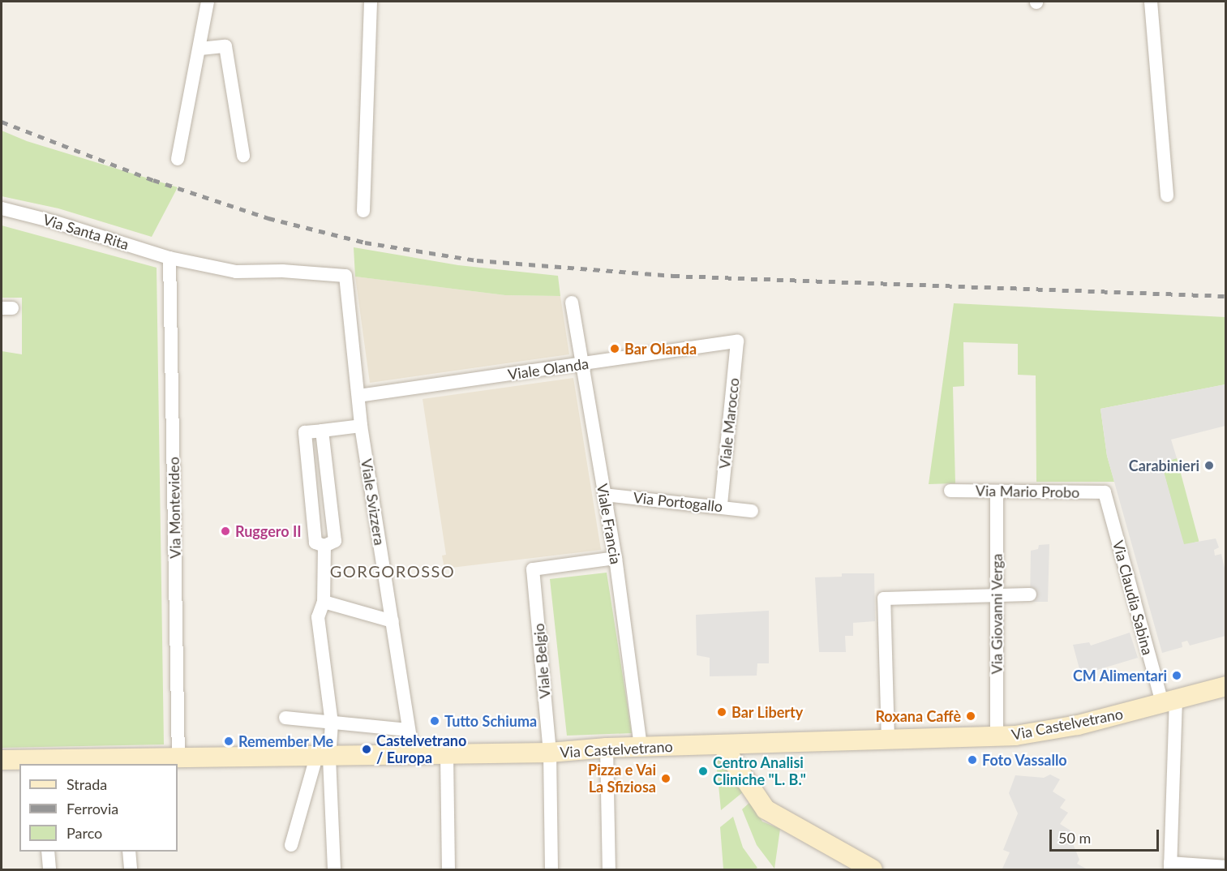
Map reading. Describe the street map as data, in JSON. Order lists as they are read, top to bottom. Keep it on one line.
{"streets":{"main road":["Via Castelvetrano"],"street":["Via Santa Rita","Viale Olanda","Viale Marocco","Via Mario Probo","Viale Svizzera","Via Portogallo","Via Montevideo","Viale Francia","Via Claudia Sabina","Via Giovanni Verga","Viale Belgio"]},"crossings":[["Via Santa Rita","Viale Svizzera"],["Via Santa Rita","Via Montevideo"],["Viale Olanda","Viale Marocco"],["Viale Olanda","Viale Svizzera"],["Viale Olanda","Viale Francia"],["Viale Marocco","Via Portogallo"],["Via Mario Probo","Via Claudia Sabina"],["Via Mario Probo","Via Giovanni Verga"],["Viale Svizzera","Via Castelvetrano"],["Via Portogallo","Viale Francia"],["Via Montevideo","Via Castelvetrano"],["Viale Francia","Viale Belgio"],["Viale Francia","Via Castelvetrano"],["Via Claudia Sabina","Via Castelvetrano"],["Via Giovanni Verga","Via Castelvetrano"],["Viale Belgio","Via Castelvetrano"]],"districts":["GORGOROSSO"],"places":["Bar Olanda","Carabinieri","Ruggero II","CM Alimentari","Bar Liberty","Roxana Caffè","Tutto Schiuma","Remember Me","Castelvetrano / Europa","Foto Vassallo","Centro Analisi Cliniche \"L. B.\"","Pizza e Vai La Sfiziosa"],"legend":["Strada","Ferrovia","Parco"],"scale_bar":"50 m"}
